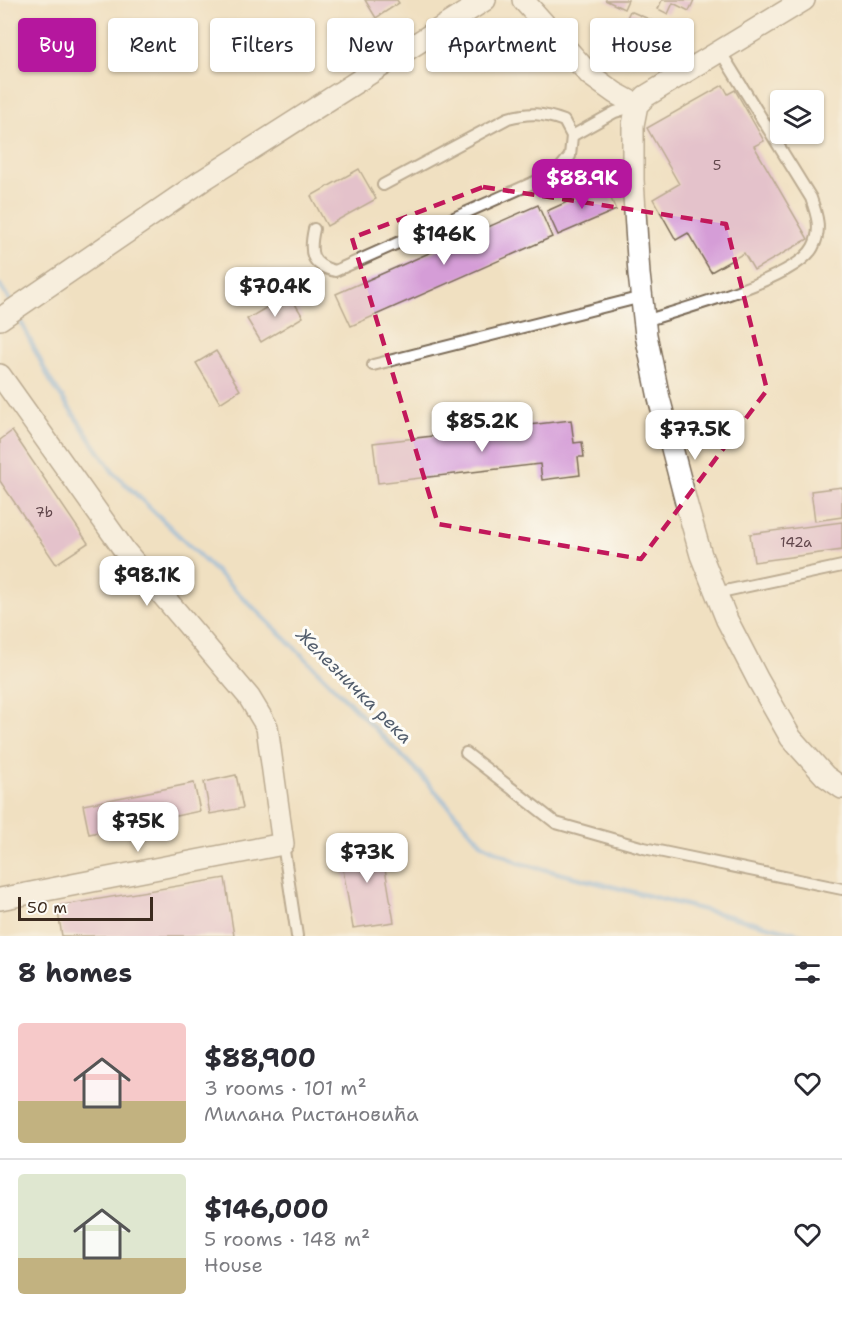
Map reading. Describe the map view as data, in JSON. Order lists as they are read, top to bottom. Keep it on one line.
{"water":["Железничка река"],"house_numbers":["5","7b","142a"],"scale_bar":"50 m","page":{"chip":["Buy","Rent","Filters","New","Apartment","House"],"price":["$88.9K","$146K","$70.4K","$85.2K","$77.5K","$98.1K","$75K","$73K"],"scale":"50 m","heading":"8 homes","list":[{"name":"$88,900","note":"3 rooms · 101 m² · Милана Ристановића"},{"name":"$146,000","note":"5 rooms · 148 m² · House"}]}}
